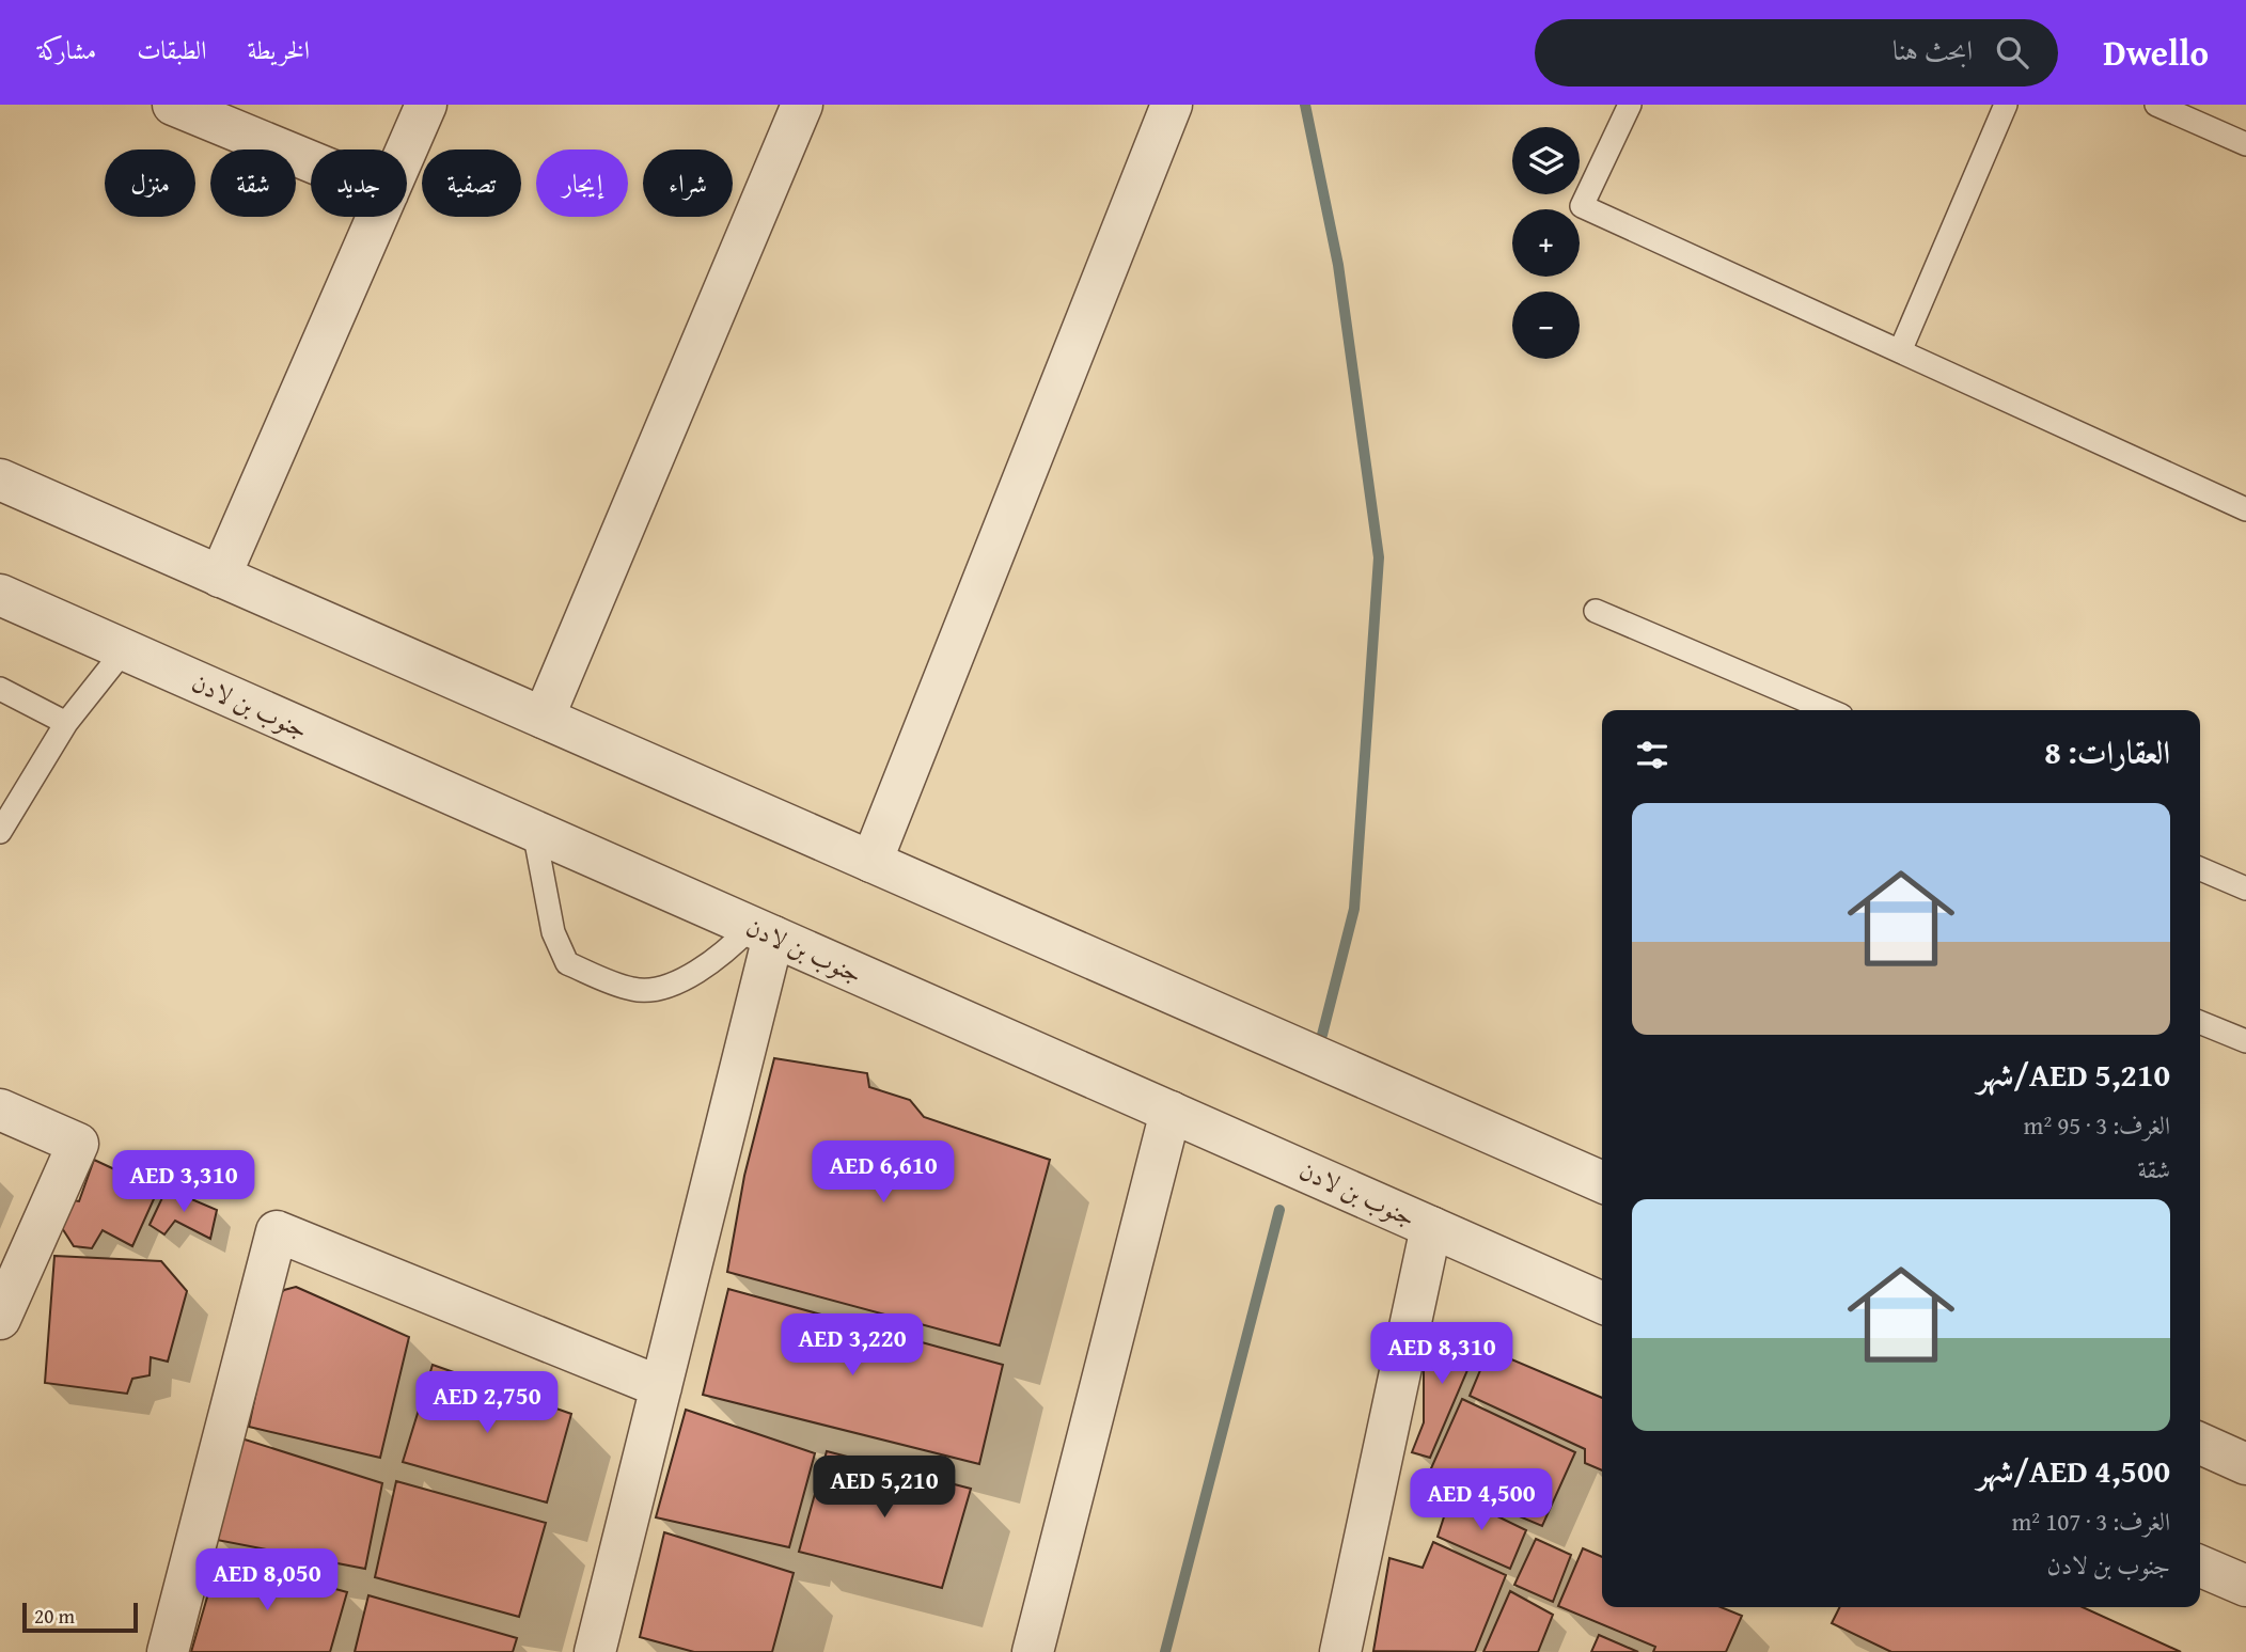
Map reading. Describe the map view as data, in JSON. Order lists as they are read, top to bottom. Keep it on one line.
{"streets":{"street":["جنوب بن لادن"]},"scale_bar":"20 m","page":{"header":"Dwello","search":"ابحث هنا","nav":["الخريطة","الطبقات","مشاركة"],"map_buttons":["+","−"],"chip":["شراء","إيجار","تصفية","جديد","شقة","منزل"],"heading":"العقارات: 8","list":[{"name":"AED 5,210/شهر","note":"الغرف: 3 · 95 m² · شقة"},{"name":"AED 4,500/شهر","note":"الغرف: 3 · 107 m² · جنوب بن لادن"}],"price":["AED 6,610","AED 3,310","AED 3,220","AED 8,310","AED 2,750","AED 5,210","AED 4,500","AED 8,050"],"scale":"20 m"}}
